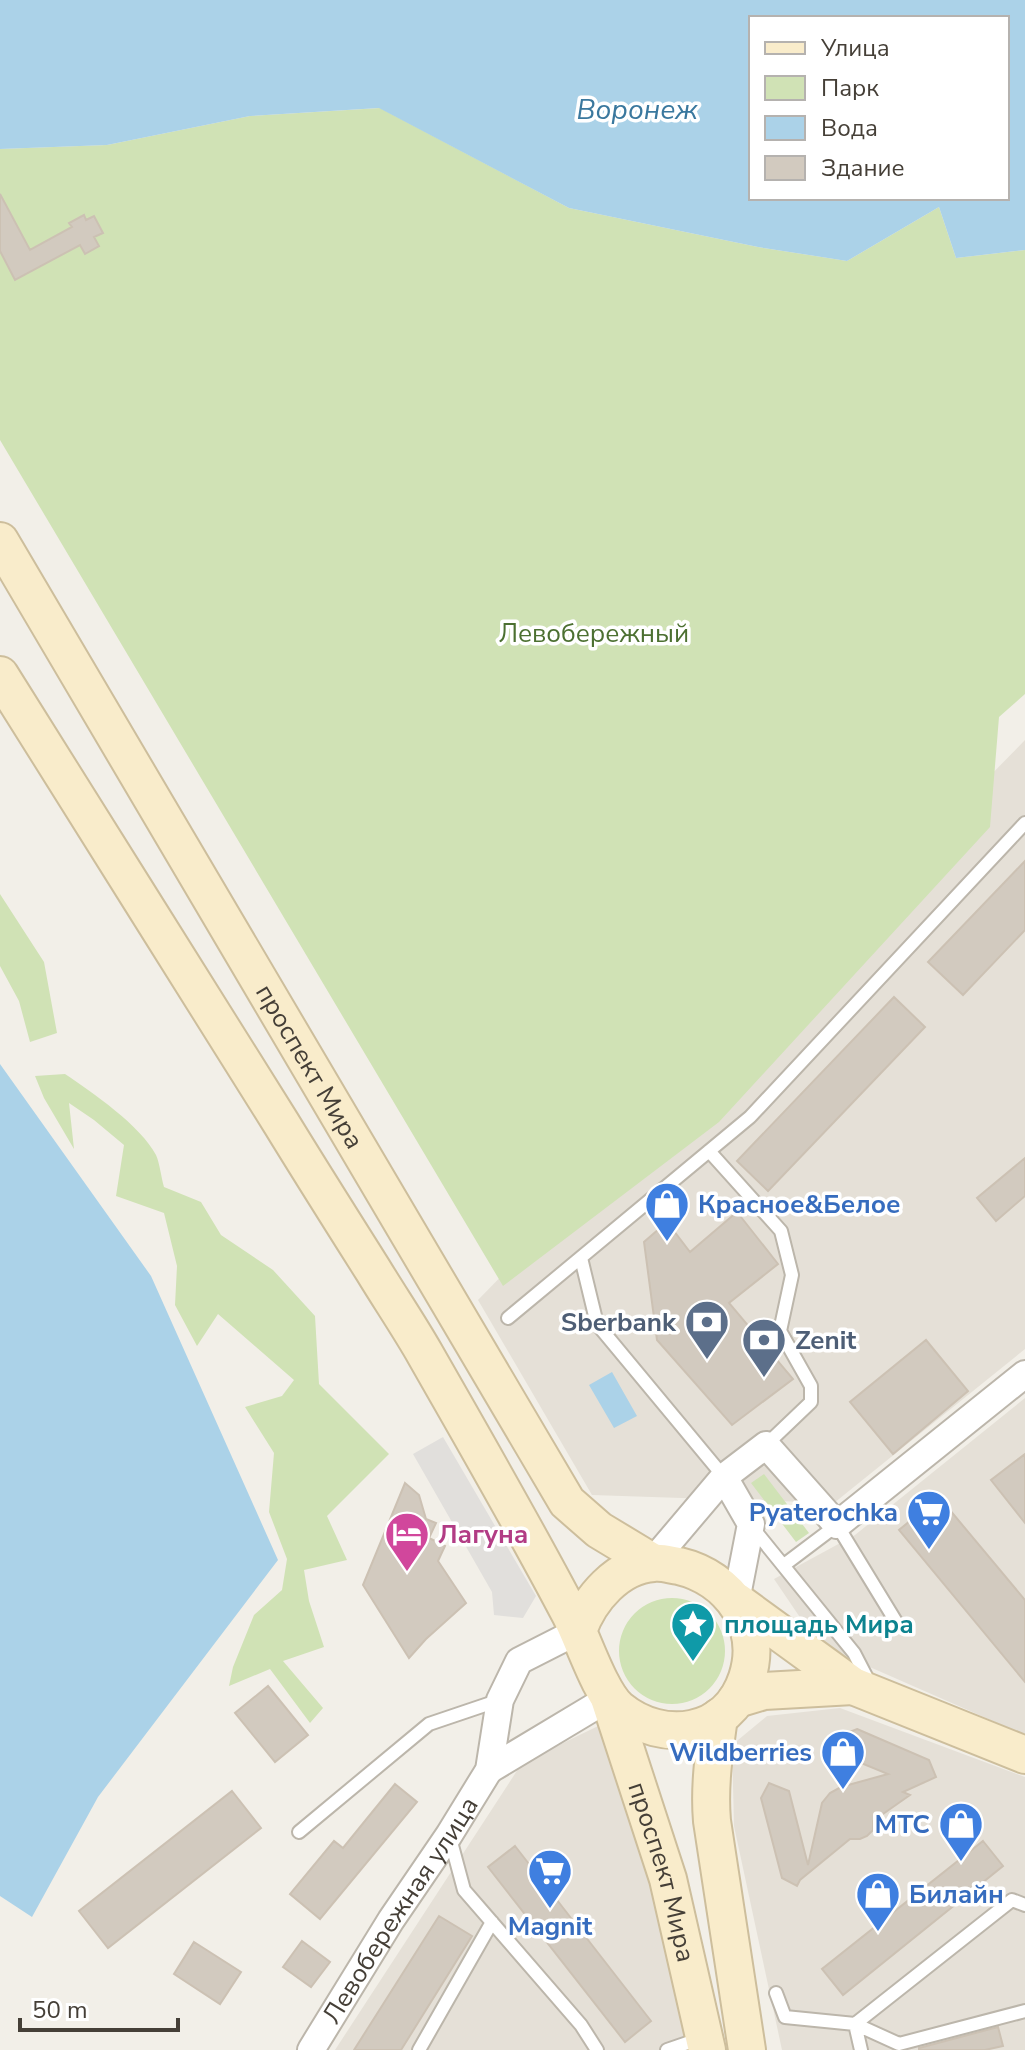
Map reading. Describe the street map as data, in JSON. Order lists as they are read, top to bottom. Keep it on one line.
{"streets":{"main road":["проспект Мира"],"street":["Левобережная улица"]},"crossings":[["проспект Мира","Левобережная улица"]],"water":["Воронеж"],"parks":["Левобережный"],"places":{"shop":["Красное&Белое","Wildberries","МТС","Билайн"],"bank":["Sberbank","Zenit"],"supermarket":["Pyaterochka","Magnit"],"hotel":["Лагуна"],"place":["площадь Мира"]},"legend":["Улица","Парк","Вода","Здание"],"scale_bar":"50 m"}
